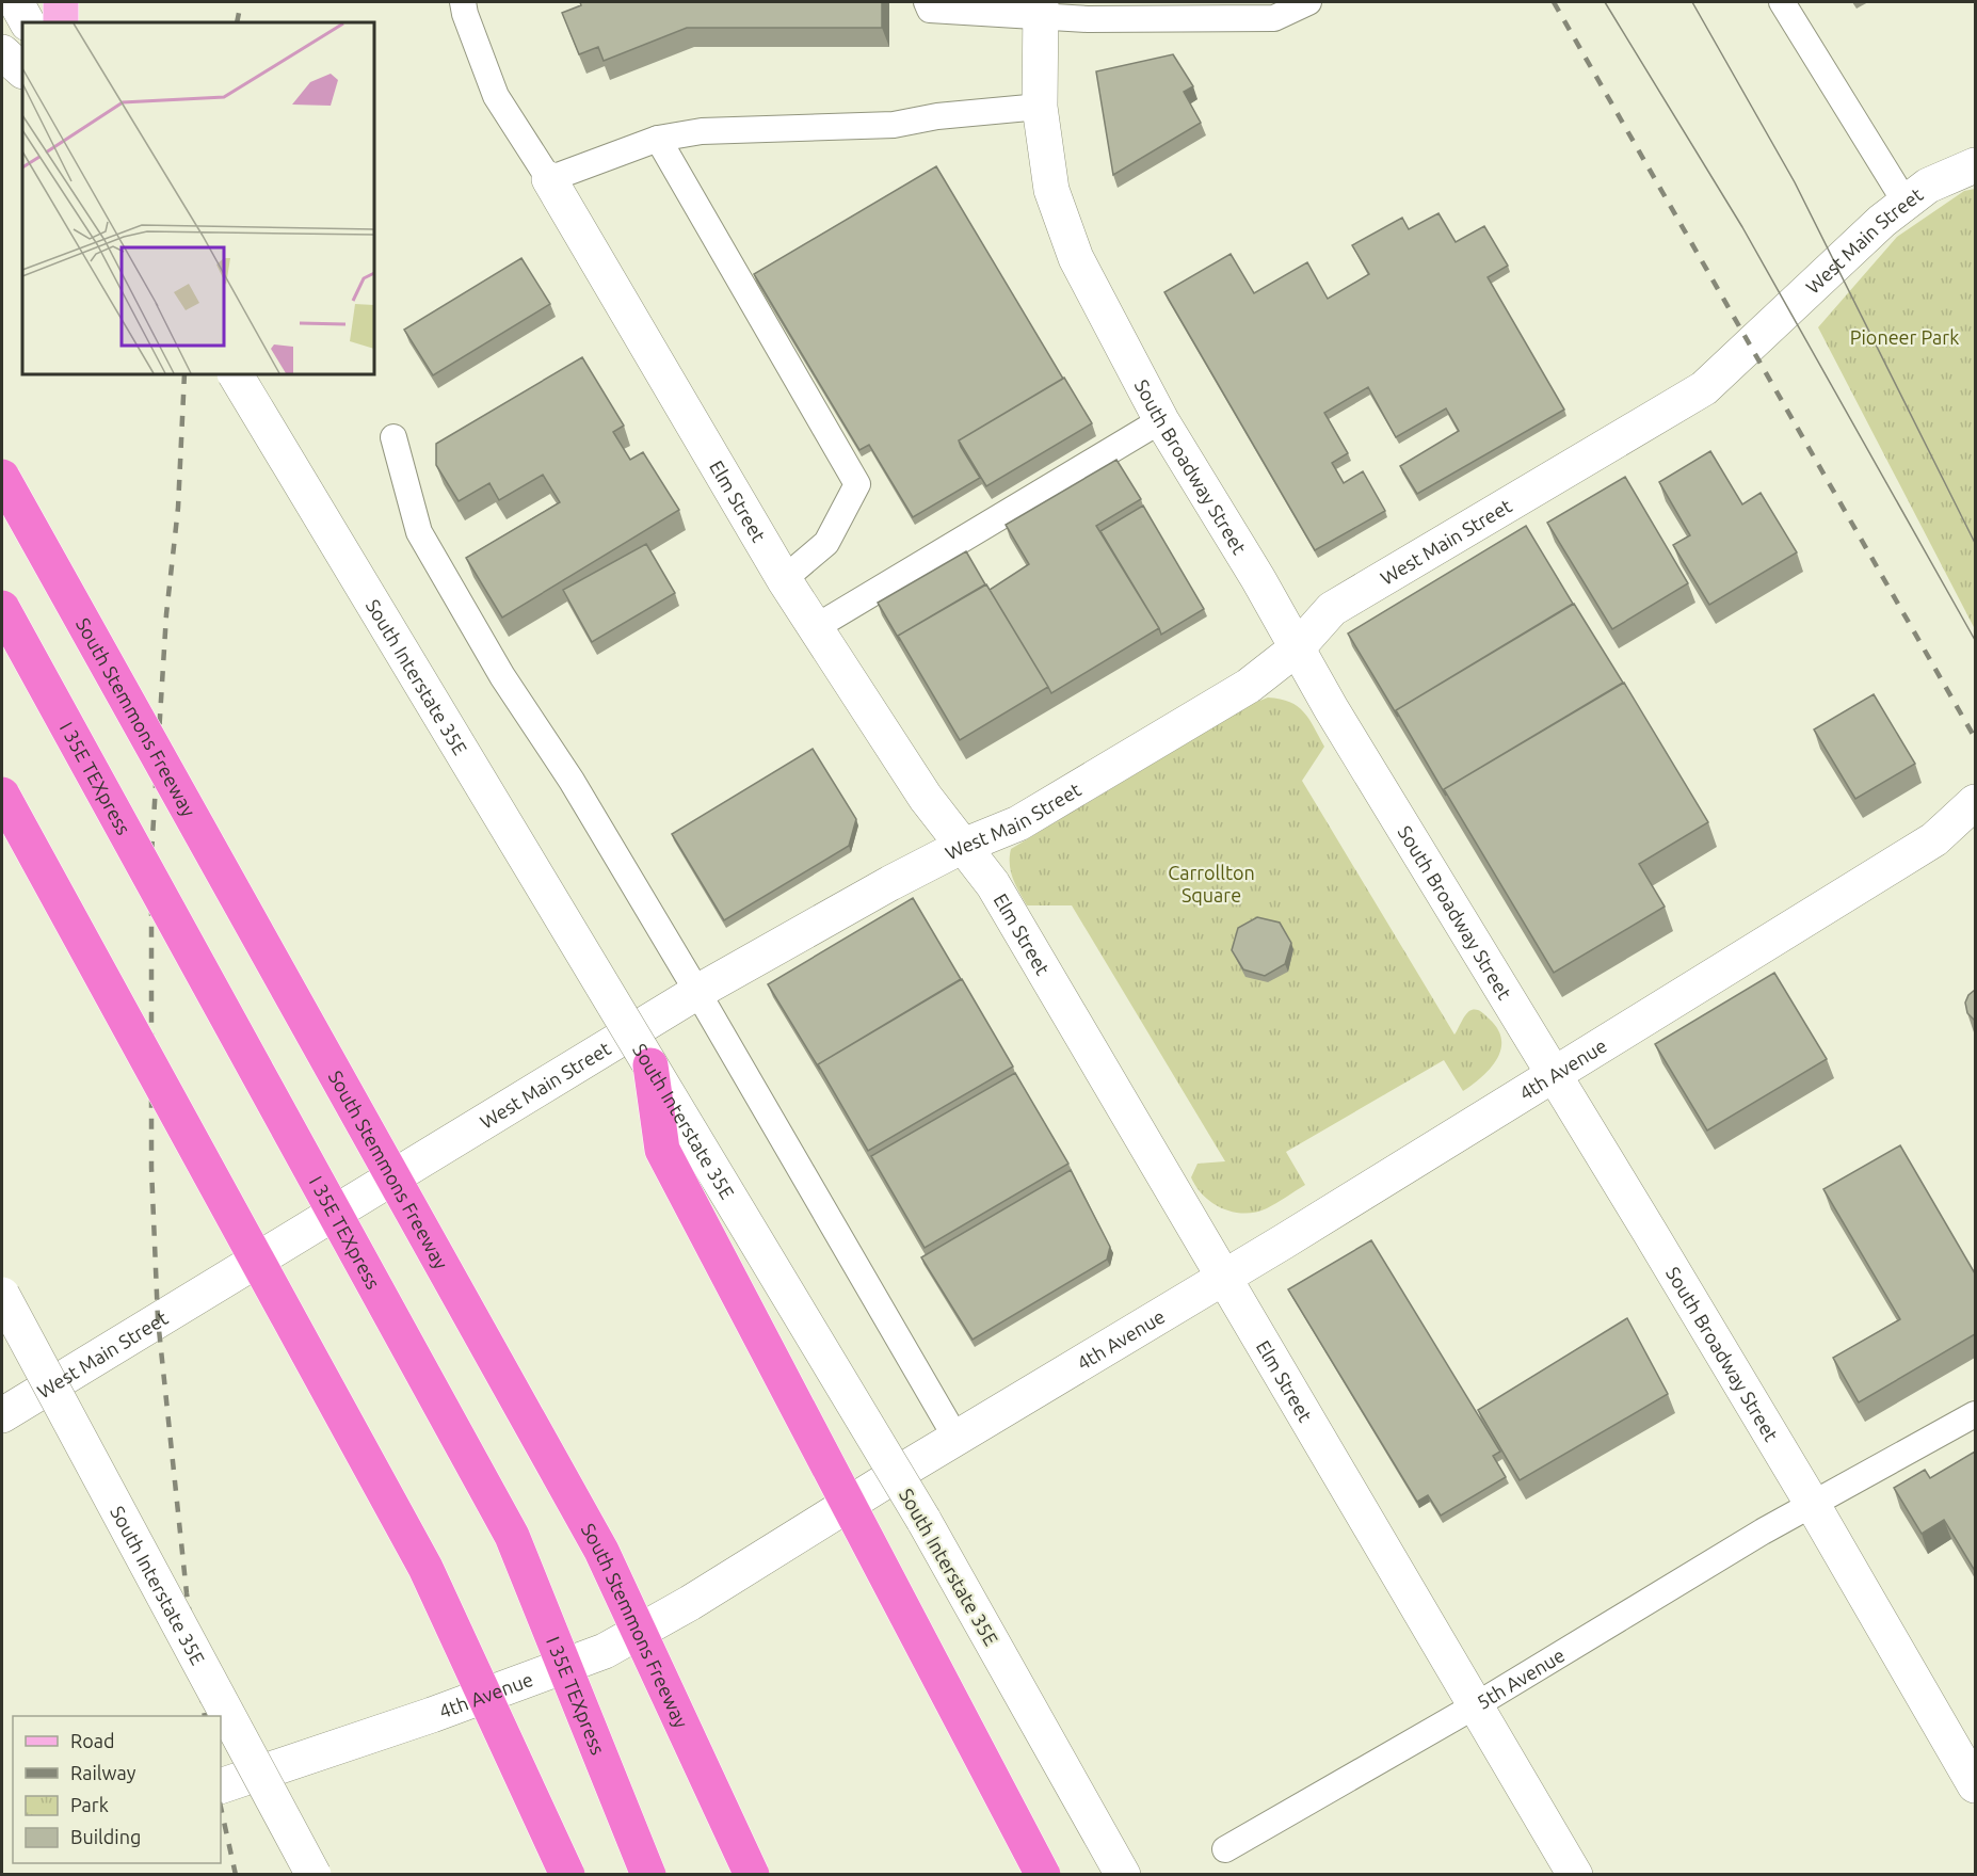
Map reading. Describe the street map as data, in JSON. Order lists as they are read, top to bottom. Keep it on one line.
{"streets":{"highway":["South Stemmons Freeway","I 35E TEXpress"],"street":["West Main Street","South Broadway Street","Elm Street","South Interstate 35E","4th Avenue"],"lane":["5th Avenue"]},"crossings":[["West Main Street","South Broadway Street"],["West Main Street","Elm Street"],["South Broadway Street","4th Avenue"],["South Broadway Street","5th Avenue"],["Elm Street","4th Avenue"],["Elm Street","5th Avenue"]],"parks":["Pioneer Park","Carrollton Square"],"legend":["Road","Railway","Park","Building"]}
